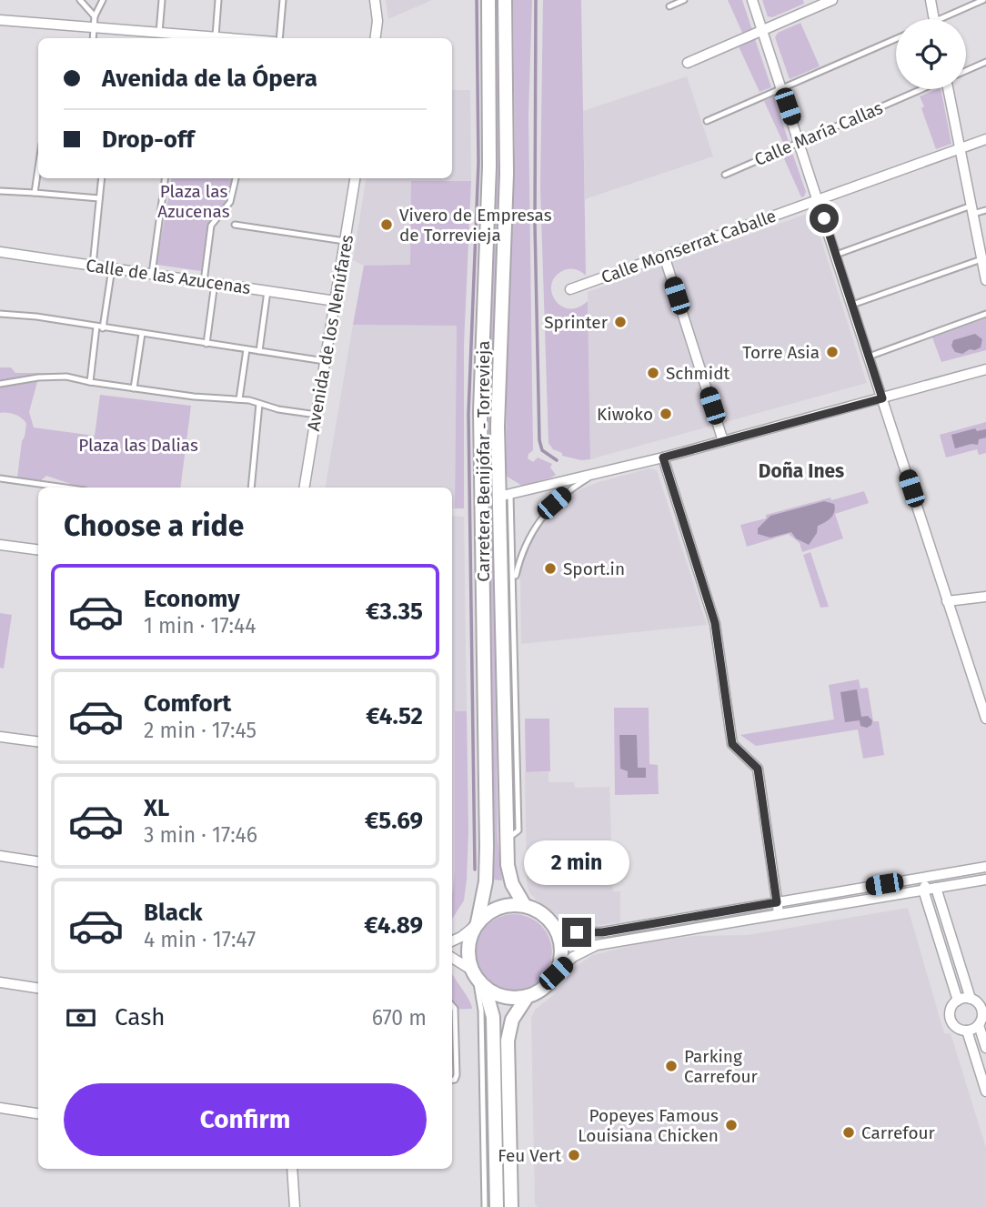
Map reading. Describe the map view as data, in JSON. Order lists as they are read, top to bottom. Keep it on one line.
{"streets":{"main road":["Carretera Benijófar - Torrevieja"],"street":["Calle Monserrat Caballe","Calle de las Azucenas","Avenida de los Nenúfares"],"lane":["Calle María Callas"]},"crossings":[["Calle de las Azucenas","Avenida de los Nenúfares"]],"districts":["Doña Ines"],"parks":["Plaza las Azucenas","Plaza las Dalias"],"places":["Vivero de Empresas de Torrevieja","Sprinter","Torre Asia","Schmidt","Kiwoko","Sport.in","Parking Carrefour","Popeyes Famous Louisiana Chicken","Carrefour","Feu Vert"],"page":{"banner":["Avenida de la Ópera","Drop-off"],"heading":"Choose a ride","list":[{"name":"Economy","note":"1 min · 17:44","value":"€3.35"},{"name":"Comfort","note":"2 min · 17:45","value":"€4.52"},{"name":"XL","note":"3 min · 17:46","value":"€5.69"},{"name":"Black","note":"4 min · 17:47","value":"€4.89"}],"bubble":"2 min","pay":["Cash","670 m"],"buttons":"Confirm"}}
